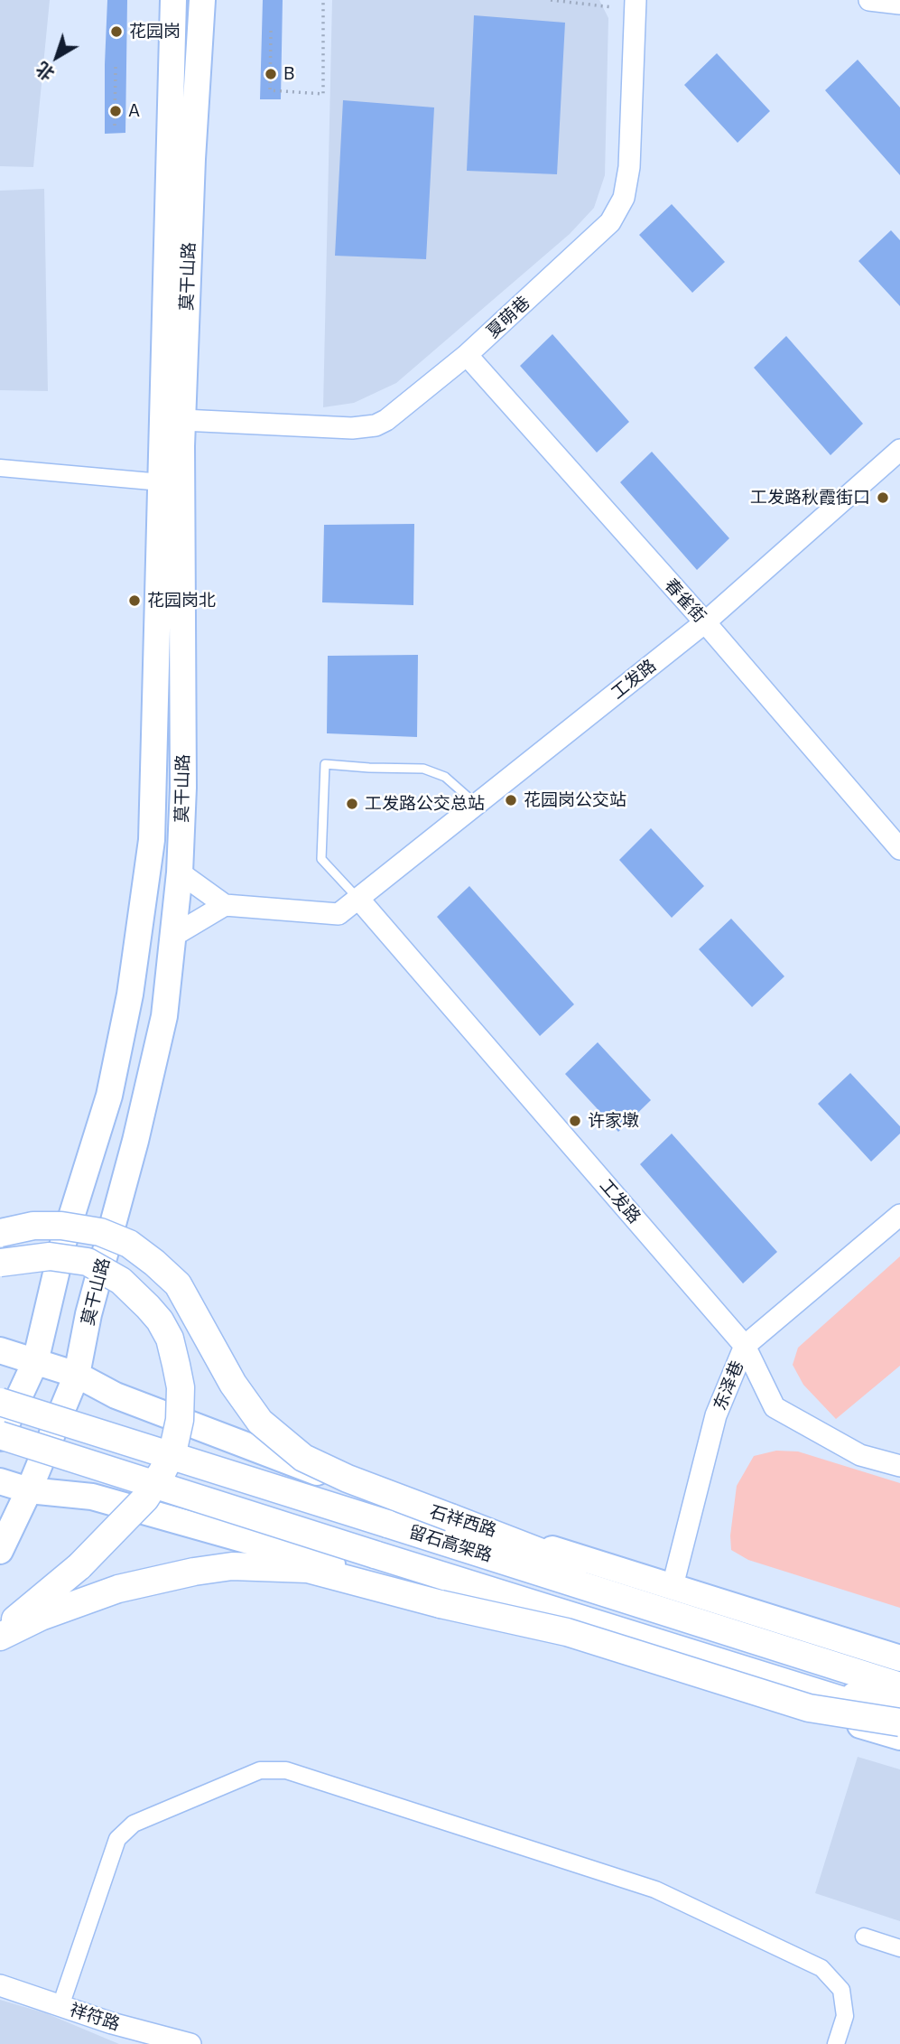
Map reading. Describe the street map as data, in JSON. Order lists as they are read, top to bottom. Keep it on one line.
{"streets":{"highway":["留石高架路"],"main road":["莫干山路","石祥西路"],"street":["夏萌巷","春雀街","工发路","东泽巷","祥符路"]},"crossings":[["莫干山路","夏萌巷"],["莫干山路","石祥西路"],["莫干山路","留石高架路"],["夏萌巷","春雀街"],["春雀街","工发路"],["工发路","东泽巷"],["东泽巷","石祥西路"]],"places":["花园岗","B","A","工发路秋霞街口","花园岗北","花园岗公交站","工发路公交总站","许家墩"],"north":"bottom left"}
